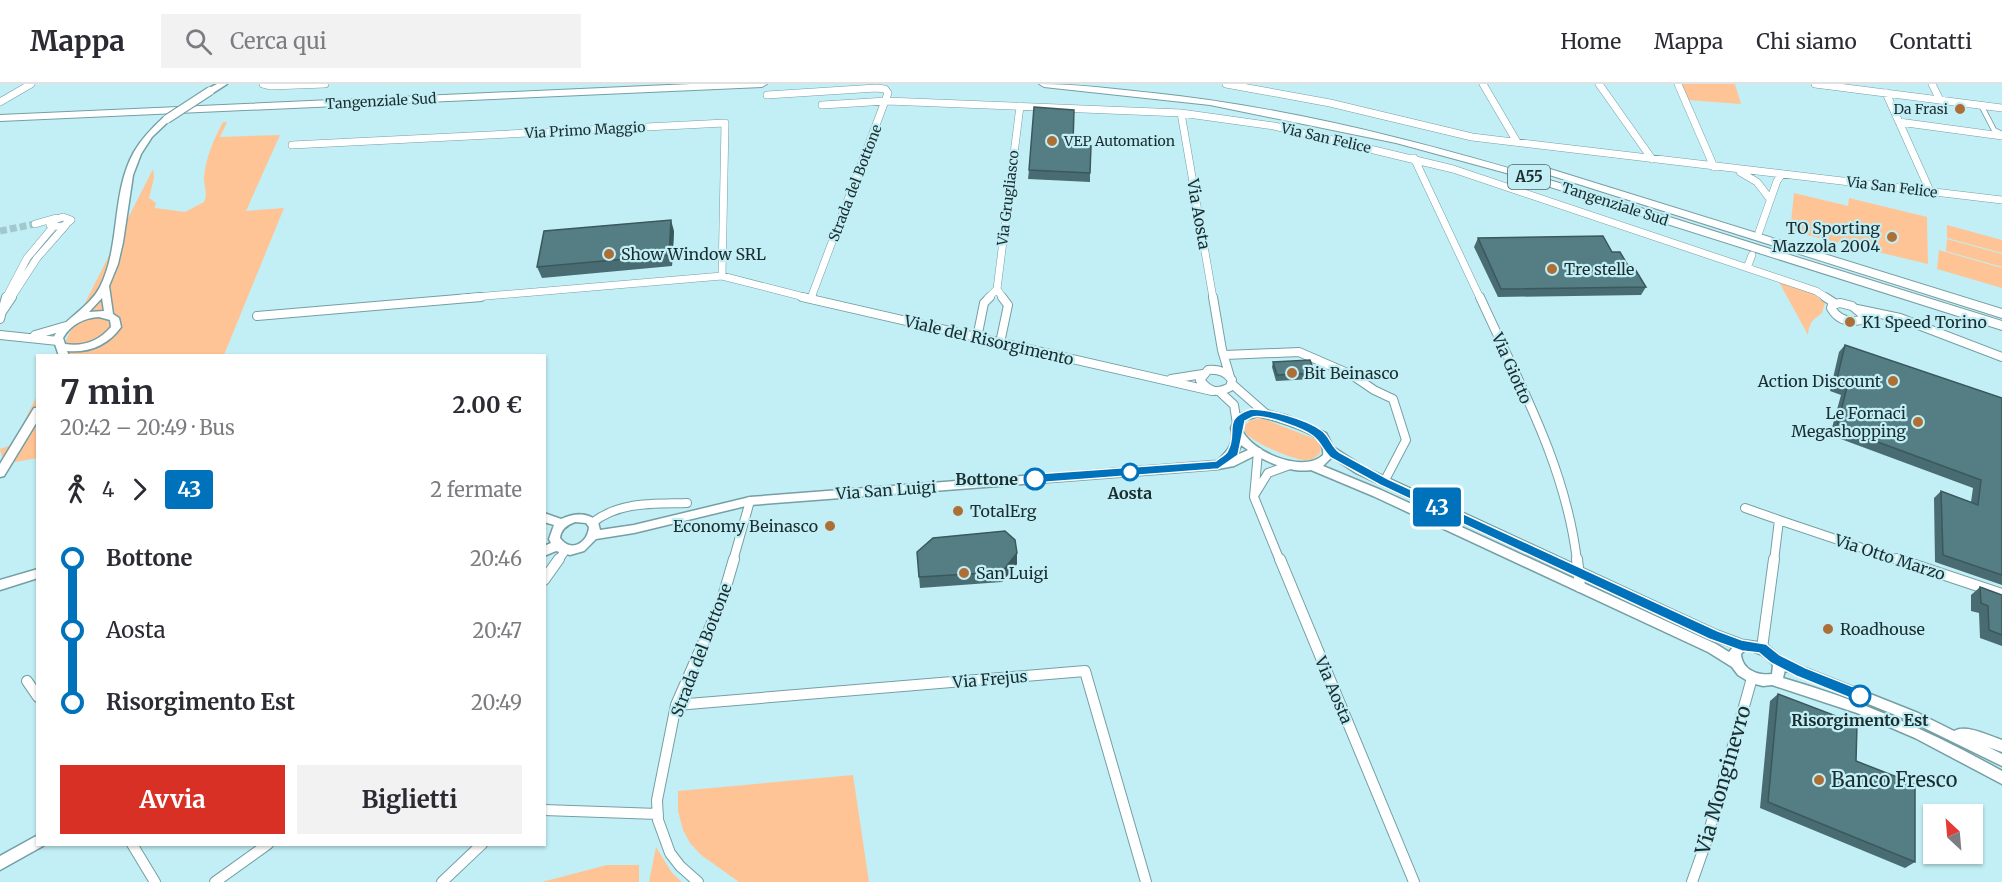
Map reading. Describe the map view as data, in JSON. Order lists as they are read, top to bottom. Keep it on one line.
{"streets":{"highway":["Tangenziale Sud","A55"],"street":["Via Primo Maggio","Via San Felice","Strada del Bottone","Via Grugliasco","Via Aosta","Viale del Risorgimento","Via Giotto","Via San Luigi","Via Otto Marzo","Via Frejus","Via Monginevro"]},"crossings":[["Via San Felice","Strada del Bottone"],["Via San Felice","Via Grugliasco"],["Via San Felice","Via Aosta"],["Via San Felice","Via Giotto"],["Strada del Bottone","Viale del Risorgimento"],["Strada del Bottone","Via San Luigi"],["Strada del Bottone","Via Frejus"],["Via Grugliasco","Viale del Risorgimento"],["Via Aosta","Viale del Risorgimento"]],"places":["Da Frasi","VEP Automation","TO Sporting Mazzola 2004","Show Window SRL","Tre stelle","K1 Speed Torino","Bit Beinasco","Action Discount","Le Fornaci Megashopping","Aosta","Bottone","TotalErg","Economy Beinasco","San Luigi","Roadhouse","Risorgimento Est","Banco Fresco"],"lines":["bus line 43"],"north":"top left","page":{"header":"Mappa","search":"Cerca qui","nav":["Home","Mappa","Chi siamo","Contatti"],"on_map":"43","heading":["7 min","20:42 – 20:49 · Bus","2.00 €"],"legs":["4","43","2 fermate"],"list":[{"name":"Bottone","value":"20:46"},{"name":"Aosta","value":"20:47"},{"name":"Risorgimento Est","value":"20:49"}],"buttons":["Avvia","Biglietti"]}}
